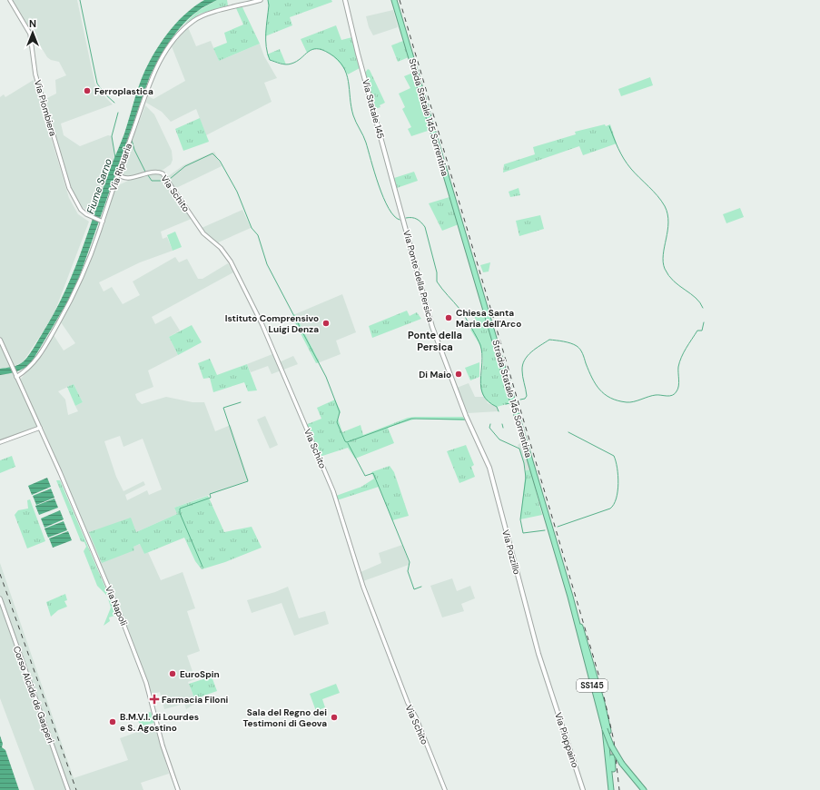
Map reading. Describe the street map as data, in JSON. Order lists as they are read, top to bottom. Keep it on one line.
{"streets":{"highway":["Strada Statale 145 Sorrentina","SS145"],"main road":["Via Statale 145","Via Ponte della Persica","Via Pozzillo","Via Pioppaino"],"street":["Via Piombiera","Via Ripuaria","Via Schito","Via Napoli","Corso Alcide de Gasperi"]},"crossings":[["Via Piombiera","Via Ripuaria"],["Via Statale 145","Via Ponte della Persica"],["Via Ripuaria","Via Schito"],["Via Ripuaria","Via Napoli"],["Via Ponte della Persica","Via Pozzillo"],["Via Pozzillo","Via Pioppaino"]],"districts":["Ponte della Persica"],"water":["Fiume Sarno"],"places":{"other":["Ferroplastica","Chiesa Santa Maria dell'Arco","Istituto Comprensivo Luigi Denza","Di Maio","EuroSpin","Sala del Regno dei Testimoni di Geova","B.M.V.I. di Lourdes e S. Agostino"],"health":["Farmacia Filoni"]},"north":"top"}
